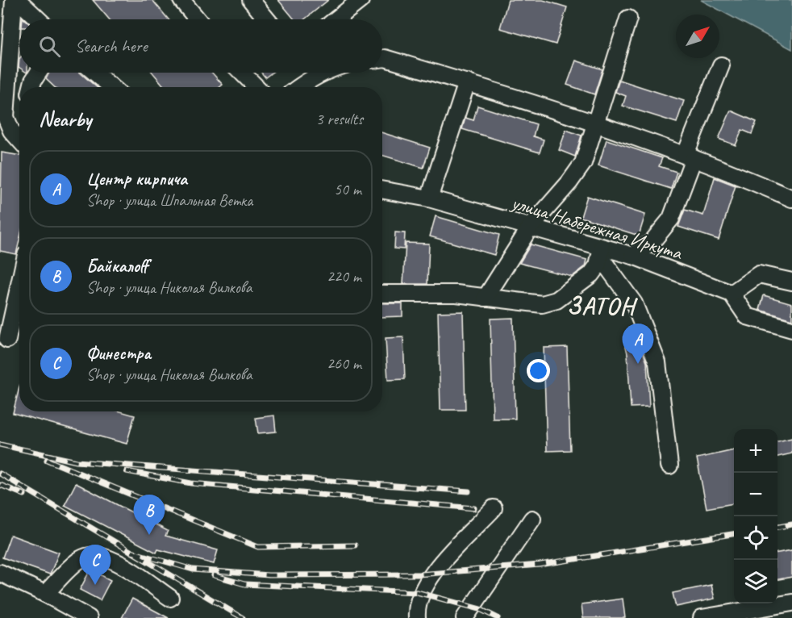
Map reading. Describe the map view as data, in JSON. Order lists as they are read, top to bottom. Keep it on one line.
{"streets":{"street":["улица Набережная Иркута"]},"districts":["ЗАТОН"],"north":"top right","page":{"search":"Search here","heading":["Nearby","3 results"],"list":[{"mark":"A","name":"Центр кирпича","note":"Shop · улица Шпальная Ветка","value":"50 m"},{"mark":"B","name":"Байкалoff","note":"Shop · улица Николая Вилкова","value":"220 m"},{"mark":"C","name":"Финестра","note":"Shop · улица Николая Вилкова","value":"260 m"}],"pins":["A","B","C"],"map_buttons":["+","−"]}}
